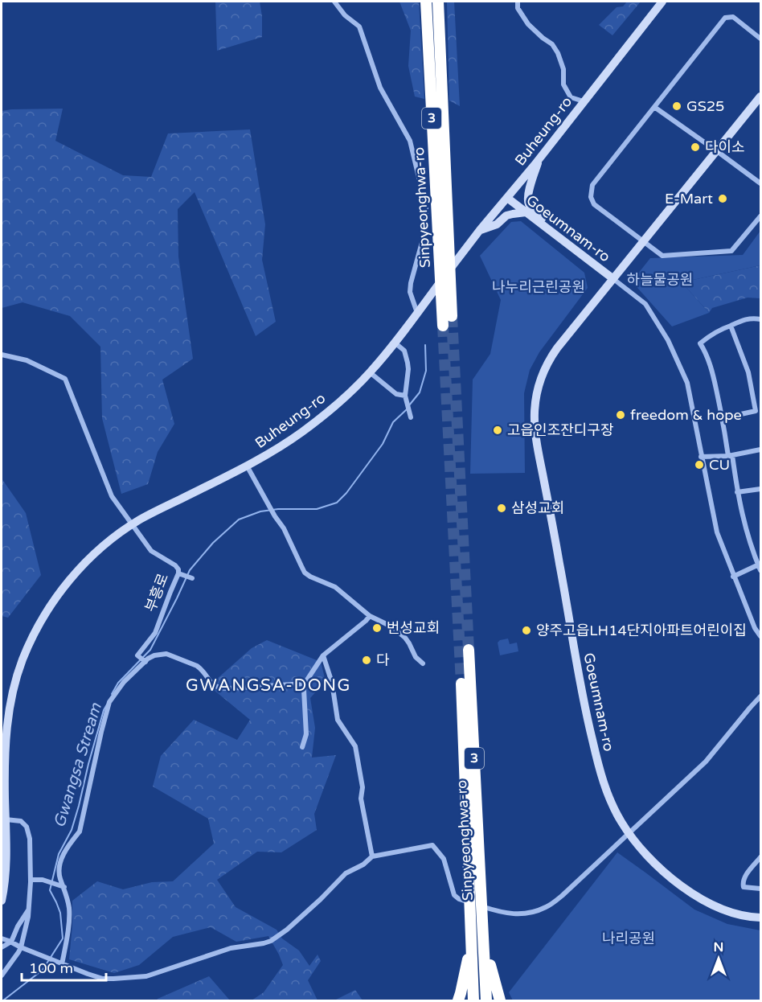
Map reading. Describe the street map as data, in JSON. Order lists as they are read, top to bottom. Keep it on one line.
{"streets":{"highway":["3","Sinpyeonghwa-ro"],"main road":["Buheung-ro","Goeumnam-ro"],"street":["부흥로"]},"crossings":[["Buheung-ro","Goeumnam-ro"],["Buheung-ro","부흥로"]],"districts":["GWANGSA-DONG"],"water":["Gwangsa Stream"],"parks":["하늘물공원","나누리근린공원","나리공원"],"places":["GS25","다이소","E-Mart","freedom & hope","고읍인조잔디구장","CU","삼성교회","번성교회","양주고읍LH14단지아파트어린이집","다"],"scale_bar":"100 m","north":"top"}
